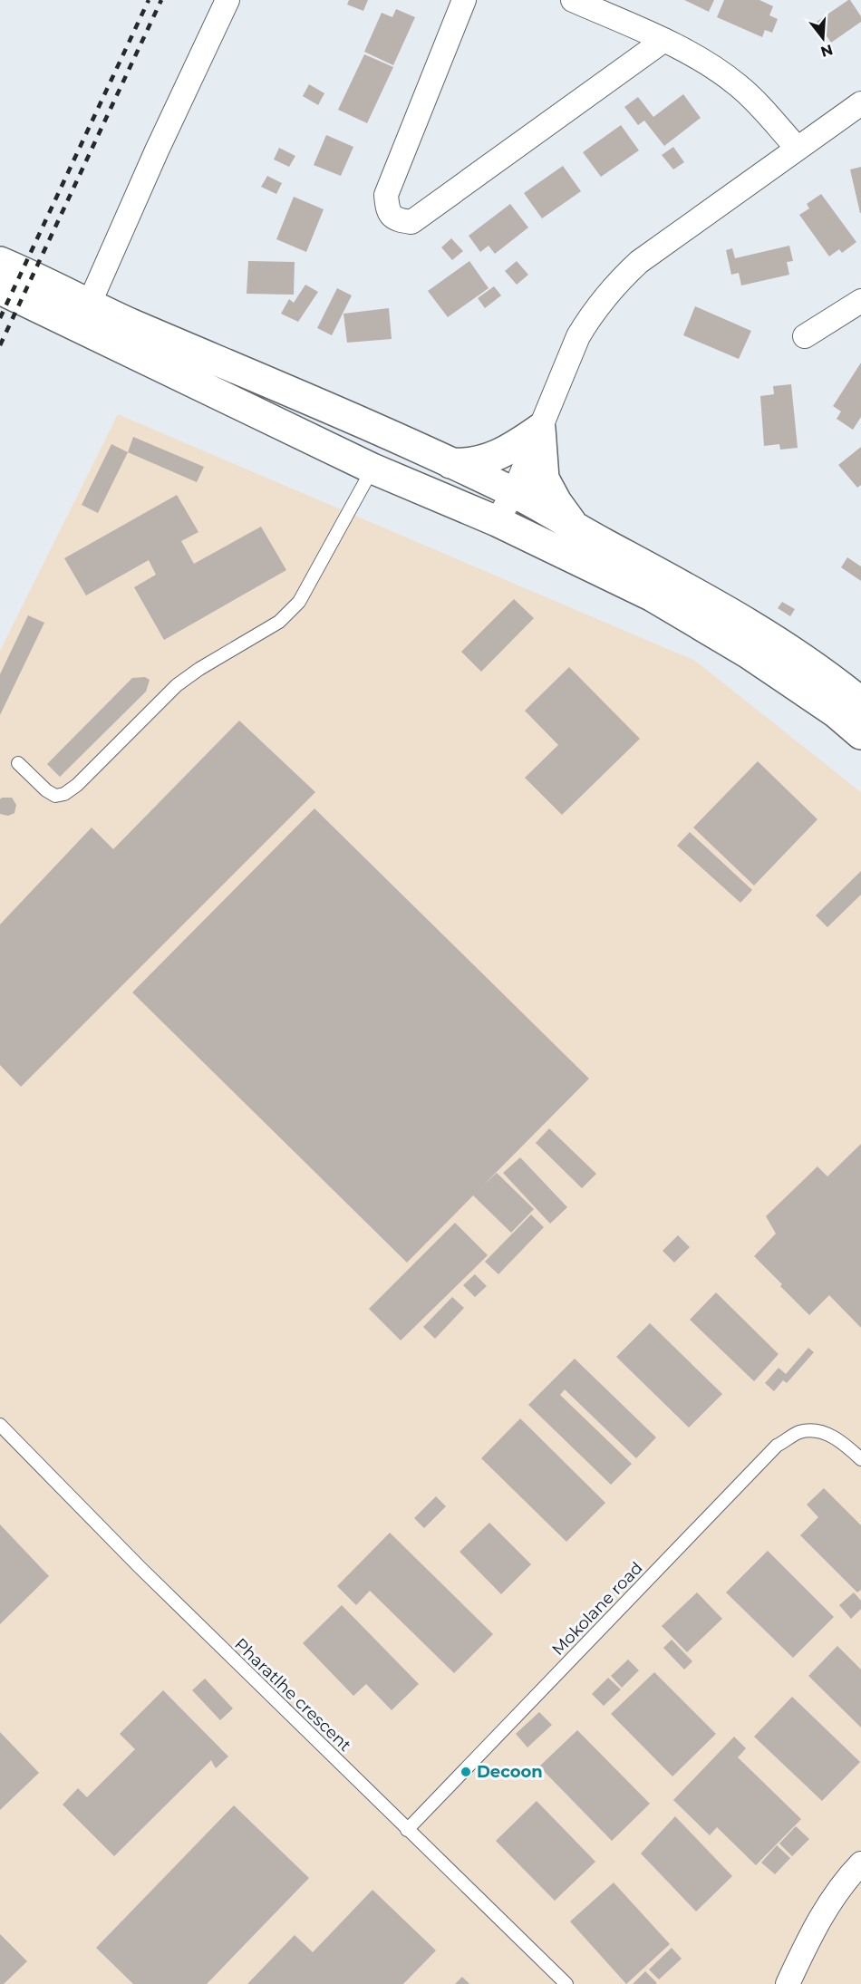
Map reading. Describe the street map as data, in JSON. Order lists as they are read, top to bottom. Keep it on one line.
{"streets":{"lane":["Mokolane road","Pharatlhe crescent"]},"crossings":[["Mokolane road","Pharatlhe crescent"]],"places":["Decoon"],"north":"bottom"}
